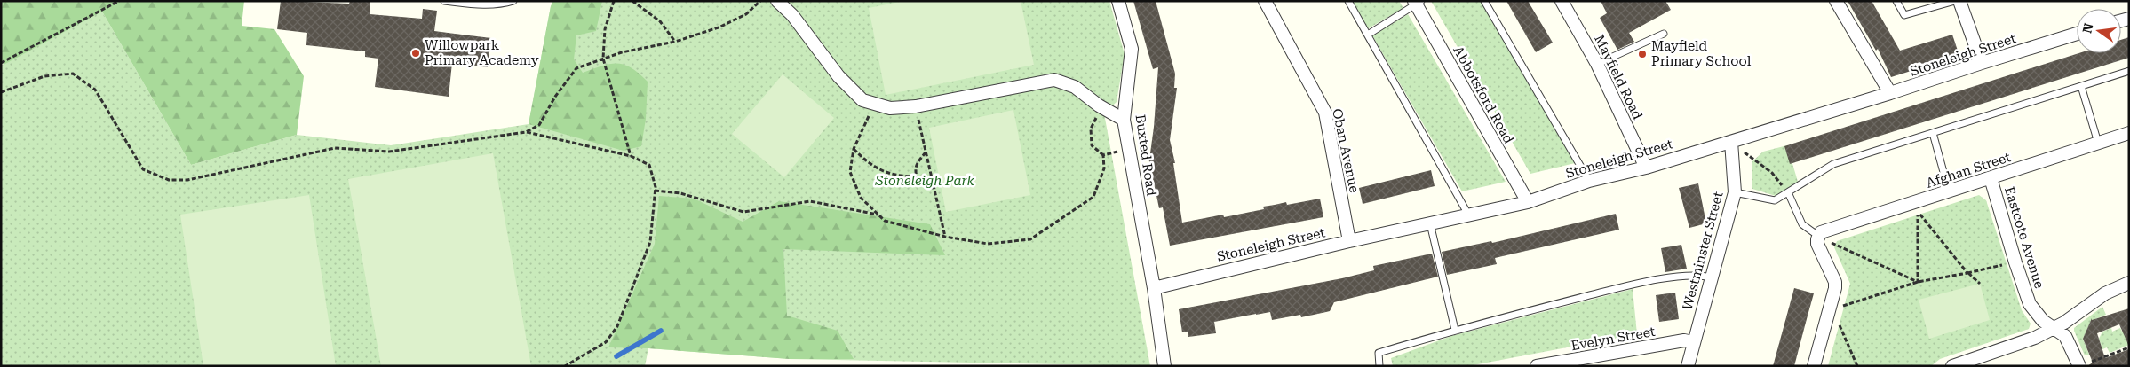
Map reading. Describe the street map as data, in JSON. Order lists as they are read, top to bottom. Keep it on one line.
{"streets":{"street":["Stoneleigh Street","Mayfield Road","Abbotsford Road","Oban Avenue","Buxted Road","Afghan Street","Eastcote Avenue","Westminster Street","Evelyn Street"]},"crossings":[["Stoneleigh Street","Mayfield Road"],["Stoneleigh Street","Abbotsford Road"],["Stoneleigh Street","Oban Avenue"],["Stoneleigh Street","Buxted Road"],["Stoneleigh Street","Westminster Street"],["Afghan Street","Eastcote Avenue"],["Westminster Street","Evelyn Street"]],"parks":["Stoneleigh Park"],"places":["Willowpark Primary Academy","Mayfield Primary School"],"north":"left"}
